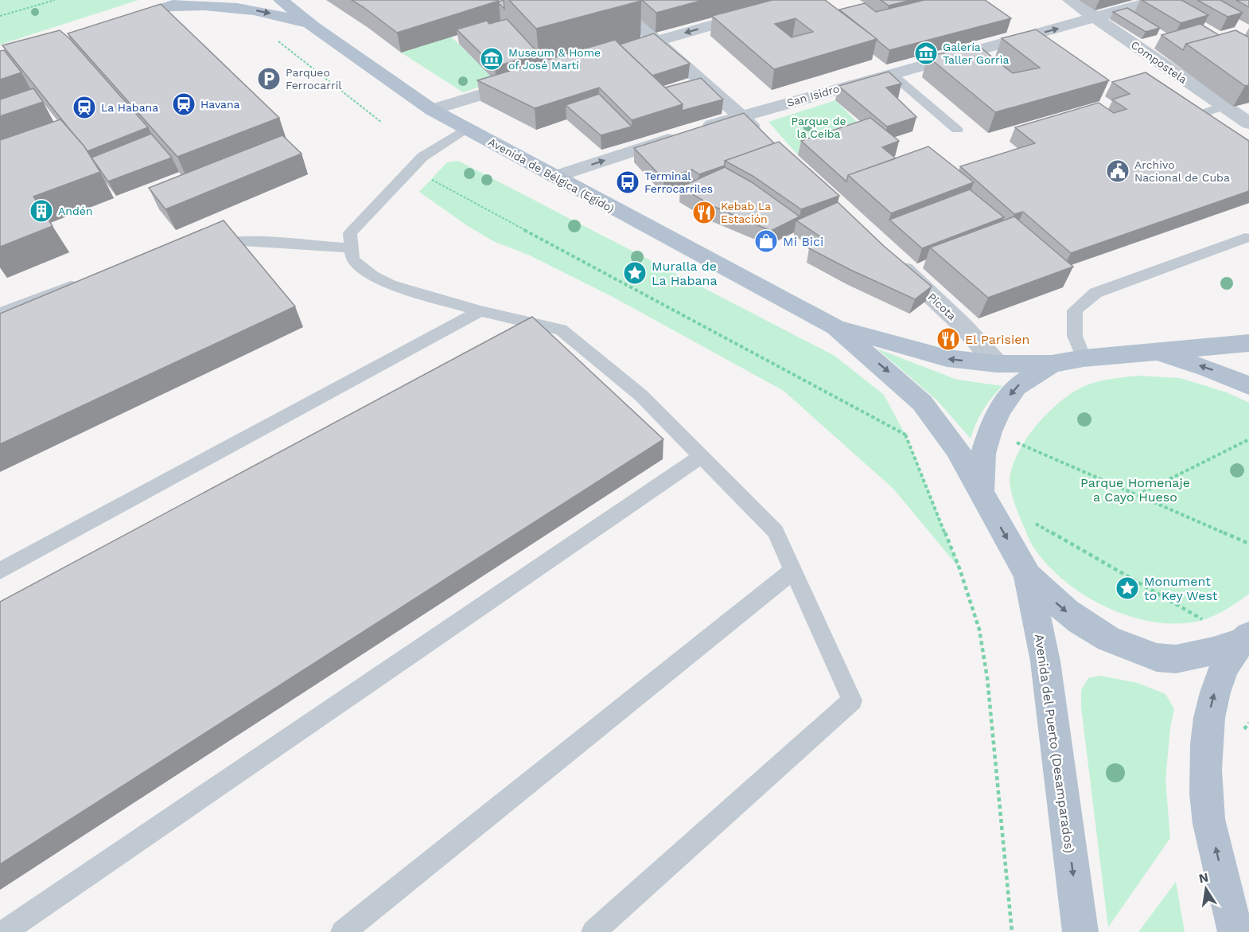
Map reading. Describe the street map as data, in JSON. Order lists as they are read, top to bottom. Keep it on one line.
{"streets":{"main road":["Avenida de Bélgica (Egido)","Avenida del Puerto (Desamparados)"],"street":["Compostela","San Isidro","Picota"]},"crossings":[["Compostela","San Isidro"],["San Isidro","Avenida de Bélgica (Egido)"],["Avenida de Bélgica (Egido)","Picota"],["Avenida de Bélgica (Egido)","Avenida del Puerto (Desamparados)"]],"one_way":["San Isidro"],"parks":["Parque de la Ceiba","Parque Homenaje a Cayo Hueso"],"places":{"museum":["Galería Taller Gorrìa","Museum & Home of José Martí"],"parking":["Parqueo Ferrocarril"],"station":["Havana","La Habana"],"public building":["Archivo Nacional de Cuba"],"bus stop":["Terminal Ferrocarriles"],"building":["Andén"],"restaurant":["Kebab La Estación","El Parisien"],"shop":["Mi Bici"],"place":["Muralla de La Habana","Monument to Key West"]},"north":"top"}
